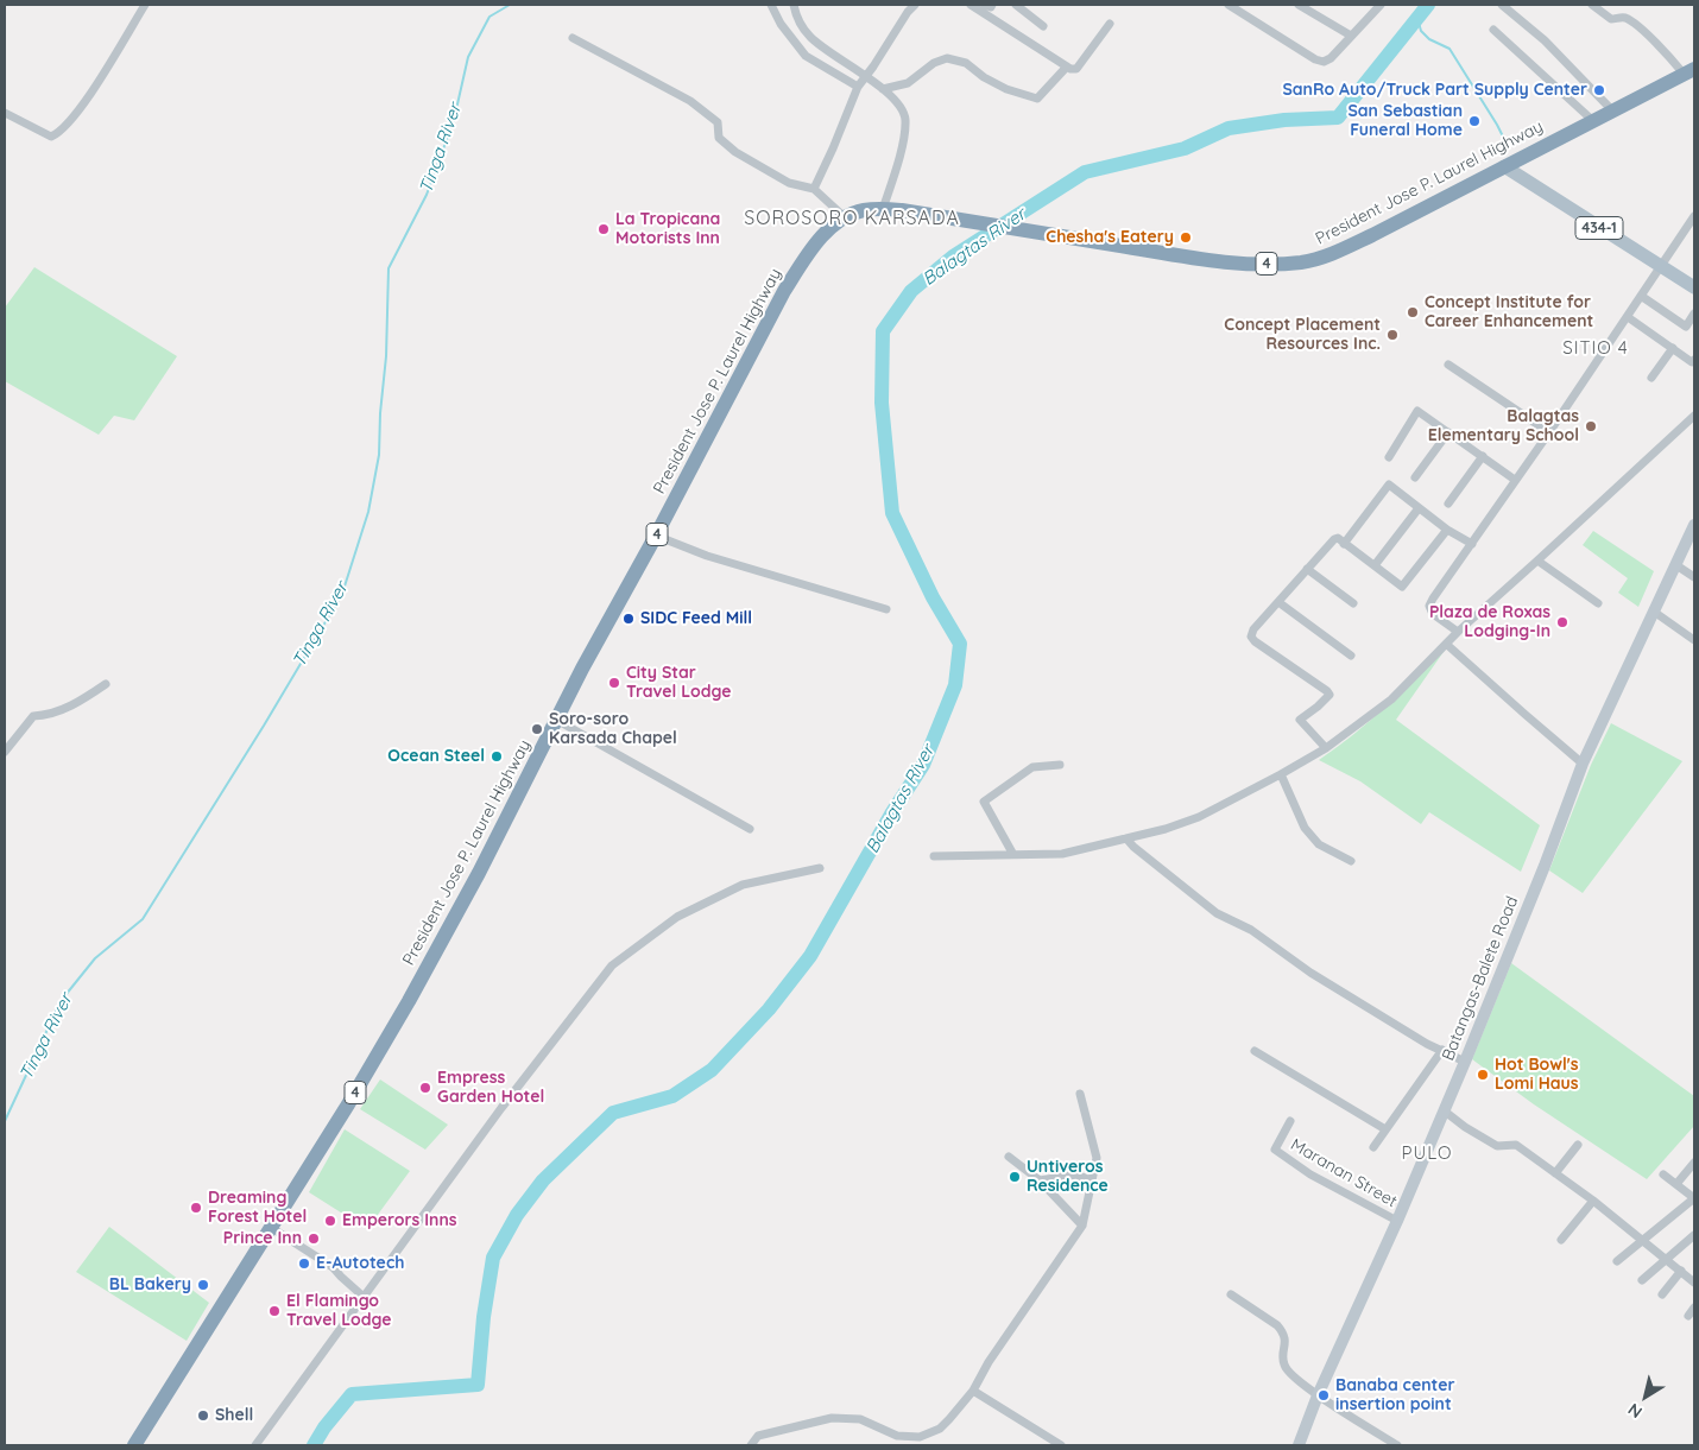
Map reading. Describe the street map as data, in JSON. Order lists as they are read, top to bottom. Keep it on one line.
{"streets":{"highway":["President Jose P. Laurel Highway","4"],"main road":["434-1","Batangas-Balete Road"],"street":["Maranan Street"]},"crossings":[["President Jose P. Laurel Highway","434-1"],["Batangas-Balete Road","Maranan Street"]],"districts":["SOROSORO KARSADA","SITIO 4","PULO"],"water":["Tinga River","Balagtas River"],"places":["SanRo Auto/Truck Part Supply Center","San Sebastian Funeral Home","La Tropicana Motorists Inn","Chesha's Eatery","Concept Institute for Career Enhancement","Concept Placement Resources Inc.","Balagtas Elementary School","SIDC Feed Mill","Plaza de Roxas Lodging-In","City Star Travel Lodge","Soro-soro Karsada Chapel","Ocean Steel","Hot Bowl's Lomi Haus","Empress Garden Hotel","Untiveros Residence","Dreaming Forest Hotel","Emperors Inns","Prince Inn","E-Autotech","BL Bakery","El Flamingo Travel Lodge","Banaba center insertion point","Shell"],"north":"bottom left"}
